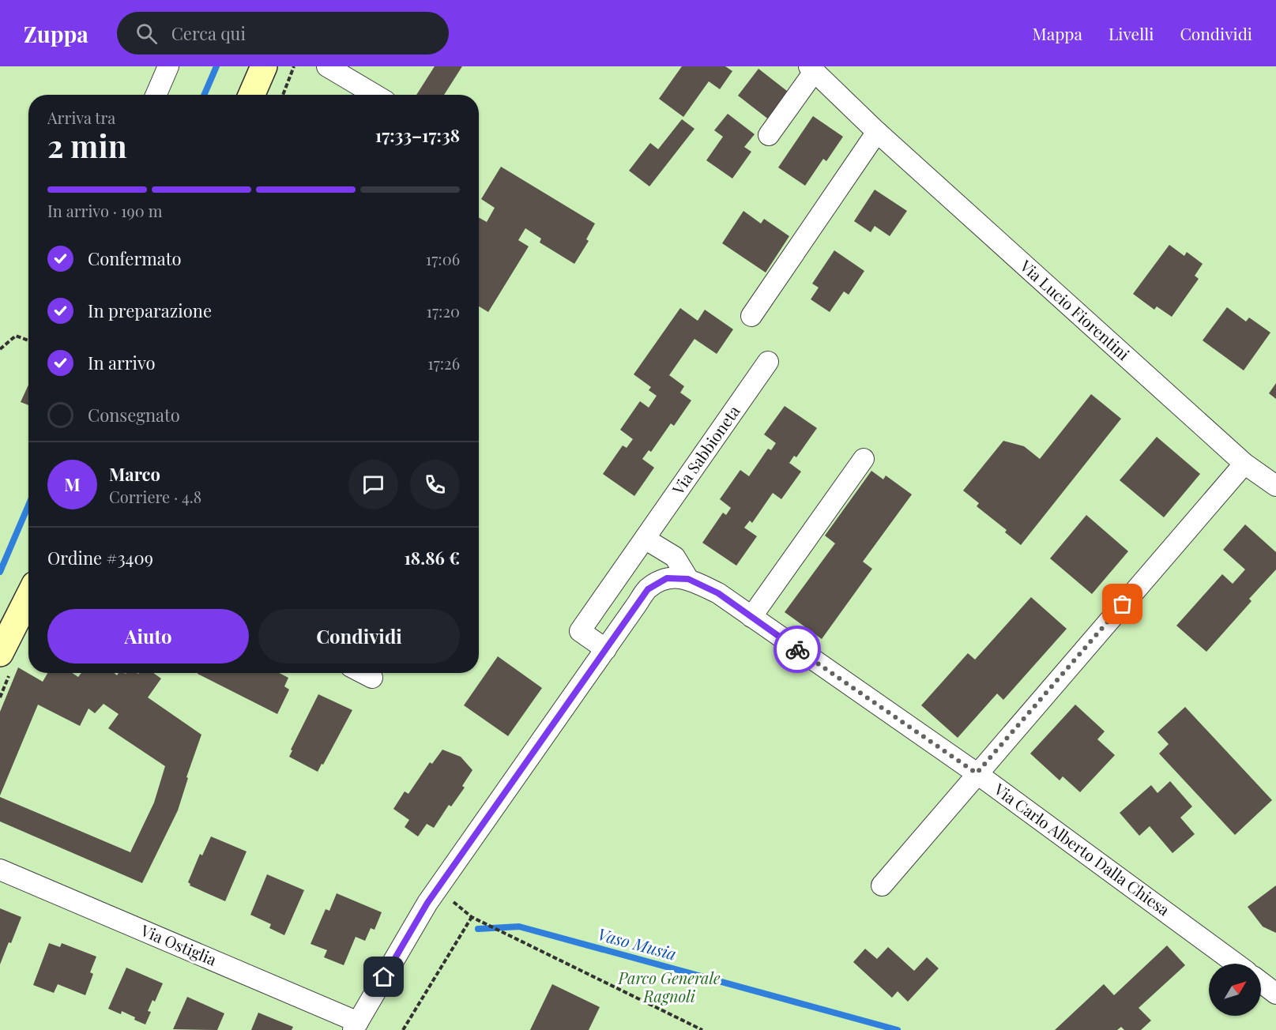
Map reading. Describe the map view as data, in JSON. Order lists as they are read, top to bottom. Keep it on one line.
{"streets":{"street":["Via Lucio Fiorentini","Via Sabbioneta","Via Carlo Alberto Dalla Chiesa","Via Ostiglia"]},"crossings":[["Via Sabbioneta","Via Carlo Alberto Dalla Chiesa"]],"water":["Vaso Musia"],"parks":["Parco Generale Ragnoli"],"north":"top right","page":{"header":"Zuppa","search":"Cerca qui","nav":["Mappa","Livelli","Condividi"],"heading":["2 min","Arriva tra","17:33–17:38"],"panel":["Marco","Corriere · 4.8","Ordine #3409","18.86 €"],"bar":"In arrivo · 190 m","list":[["Confermato","17:06"],["In preparazione","17:20"],["In arrivo","17:26"],"Consegnato"],"round":"M","buttons":["Aiuto","Condividi"]}}
